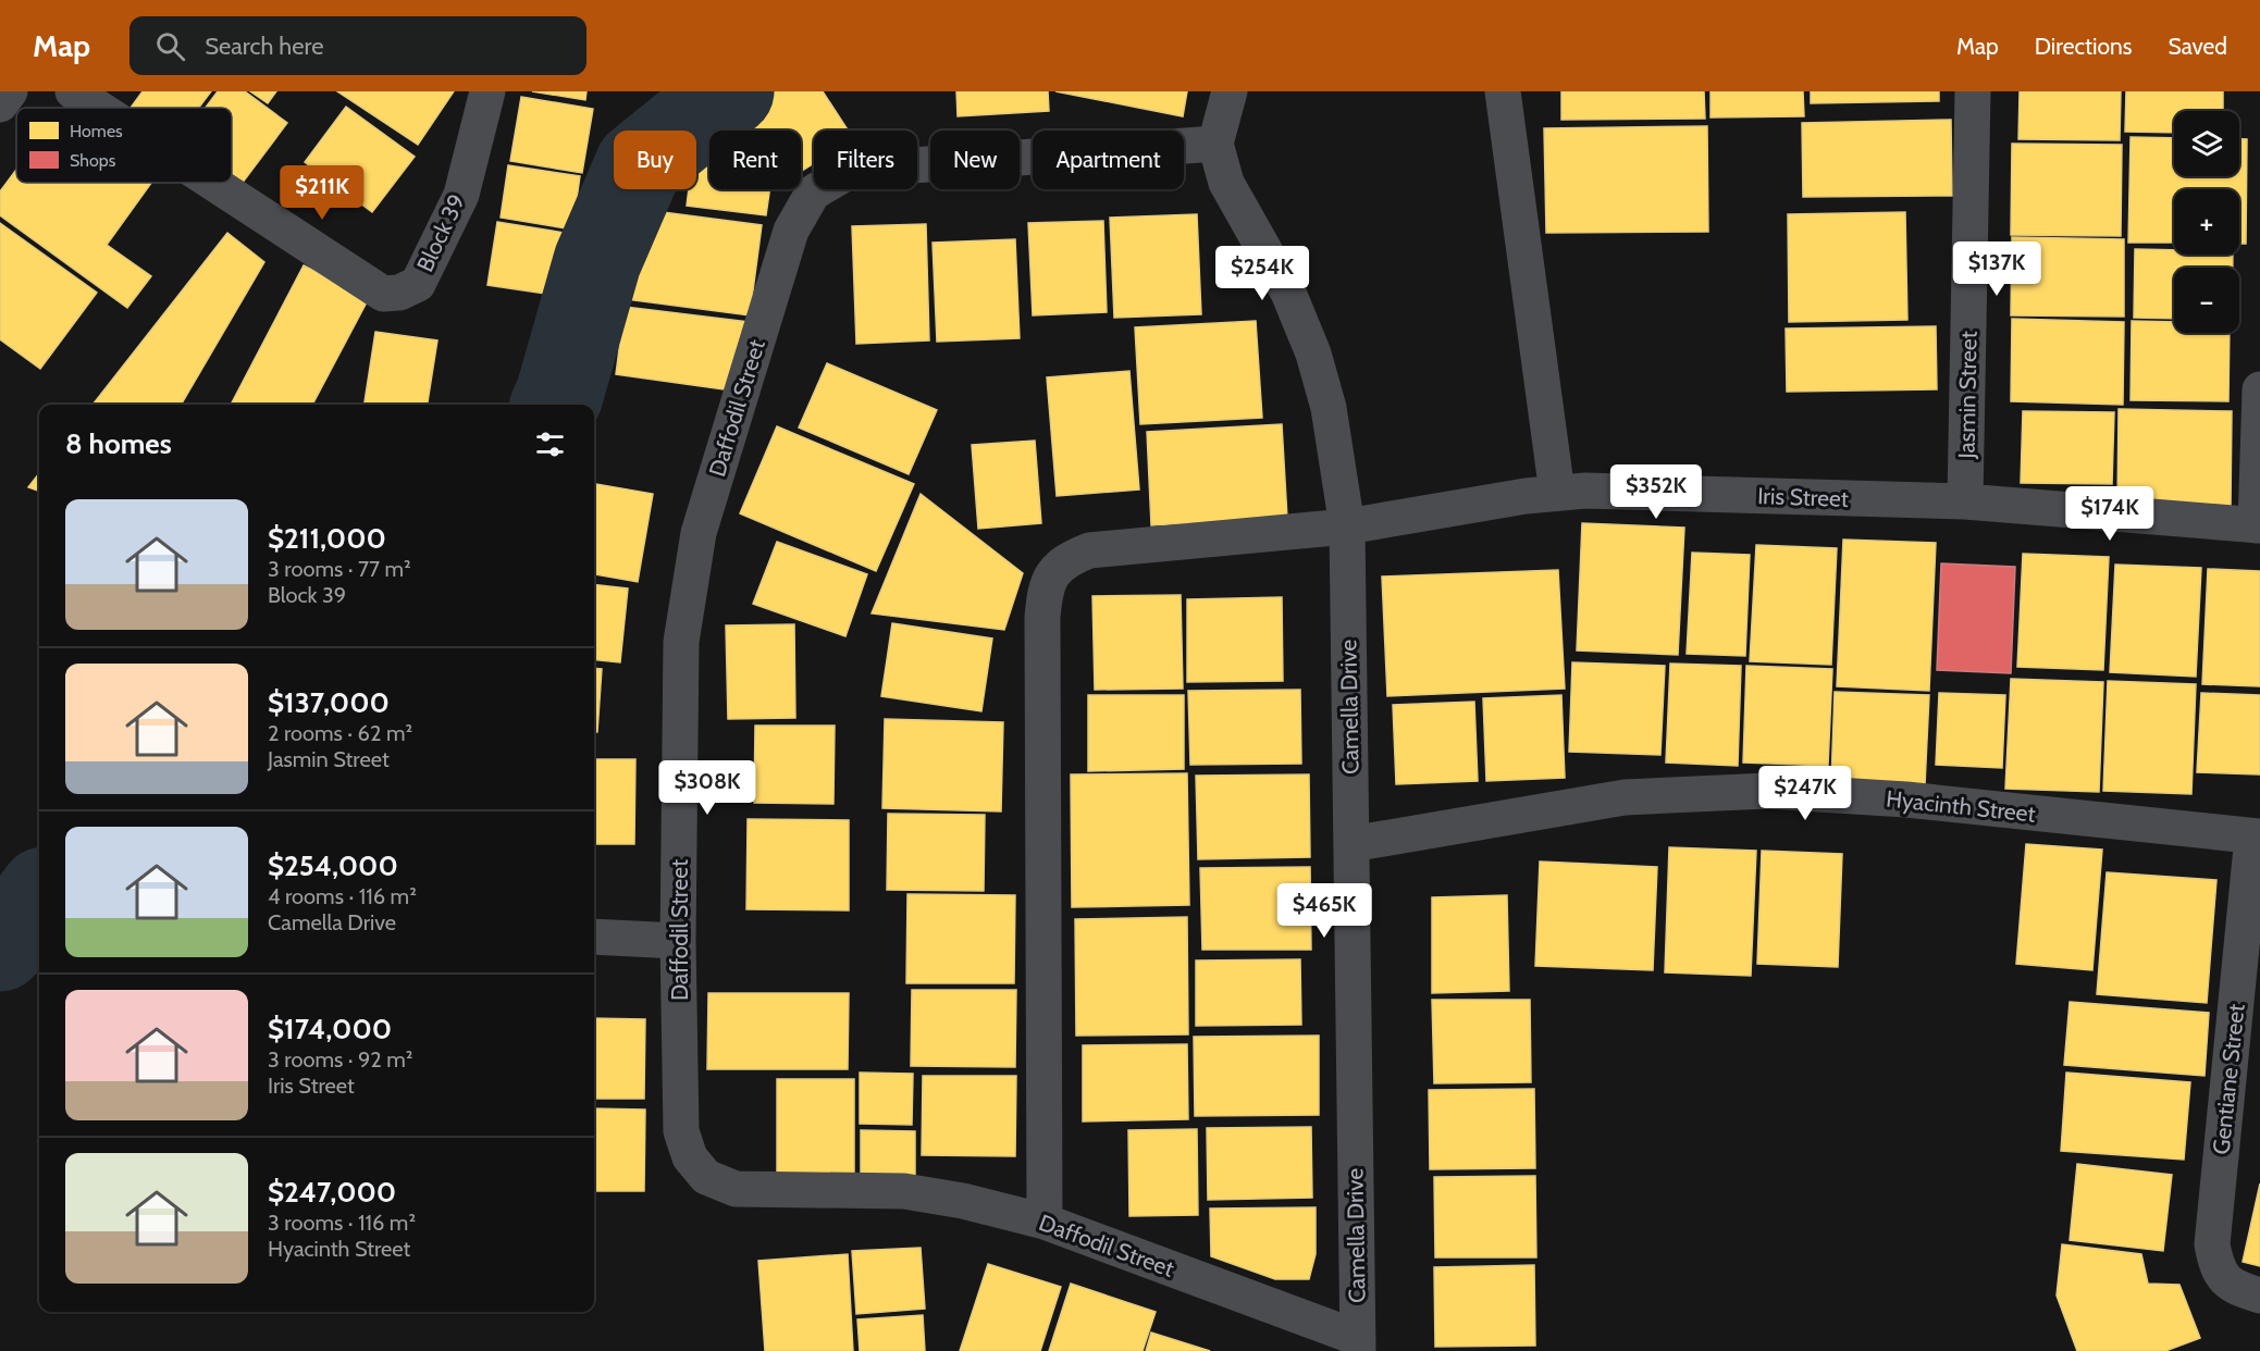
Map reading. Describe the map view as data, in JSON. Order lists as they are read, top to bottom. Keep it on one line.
{"streets":{"street":["Block 39","Jasmin Street","Daffodil Street","Iris Street","Camella Drive","Hyacinth Street","Gentiane Street"]},"crossings":[["Jasmin Street","Iris Street"],["Daffodil Street","Iris Street"],["Daffodil Street","Camella Drive"],["Iris Street","Camella Drive"],["Camella Drive","Hyacinth Street"],["Hyacinth Street","Gentiane Street"]],"legend":["Homes","Shops"],"page":{"header":"Map","search":"Search here","nav":["Map","Directions","Saved"],"map_buttons":["+","−"],"chip":["Buy","Rent","Filters","New","Apartment"],"price":["$211K","$137K","$254K","$352K","$174K","$308K","$247K","$465K"],"heading":"8 homes","list":[{"name":"$211,000","note":"3 rooms · 77 m² · Block 39"},{"name":"$137,000","note":"2 rooms · 62 m² · Jasmin Street"},{"name":"$254,000","note":"4 rooms · 116 m² · Camella Drive"},{"name":"$174,000","note":"3 rooms · 92 m² · Iris Street"},{"name":"$247,000","note":"3 rooms · 116 m² · Hyacinth Street"}]}}
